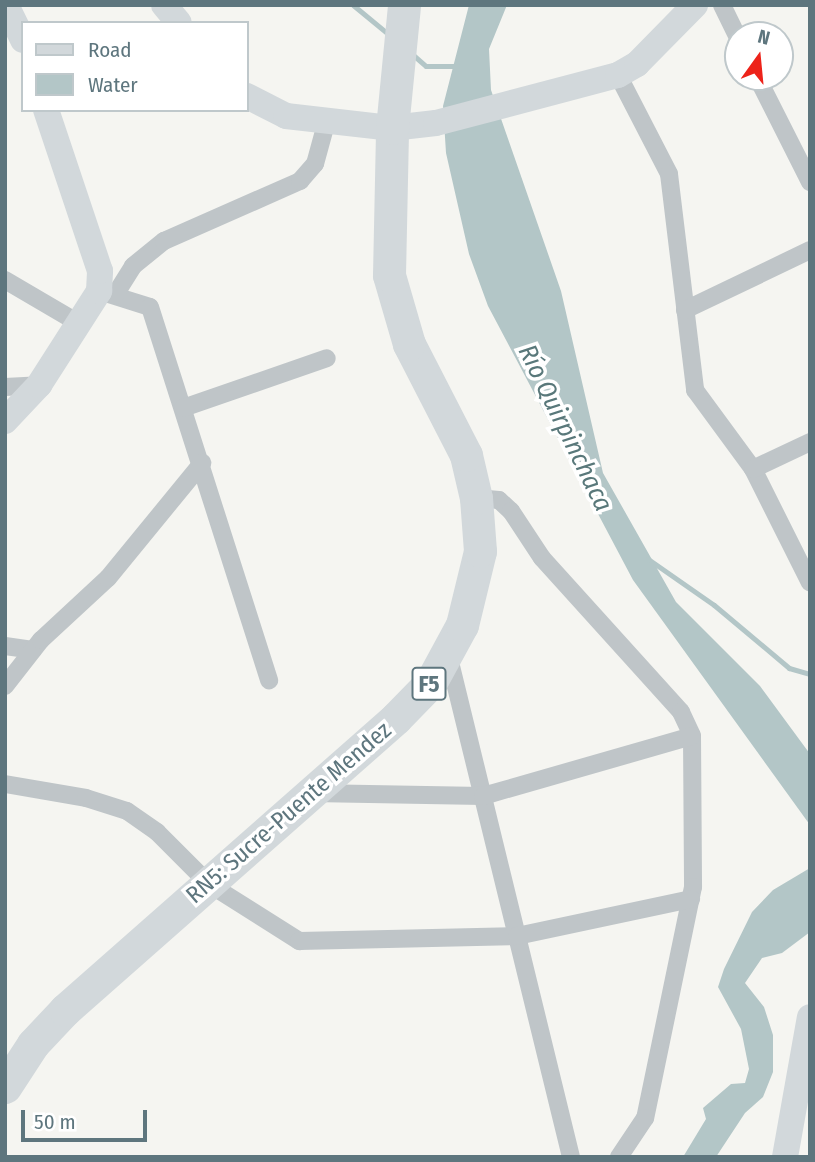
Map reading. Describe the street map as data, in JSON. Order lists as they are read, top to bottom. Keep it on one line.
{"streets":{"highway":["F5","RN5: Sucre-Puente Mendez"]},"water":["Río Quirpinchaca"],"legend":["Road","Water"],"scale_bar":"50 m","north":"top"}
